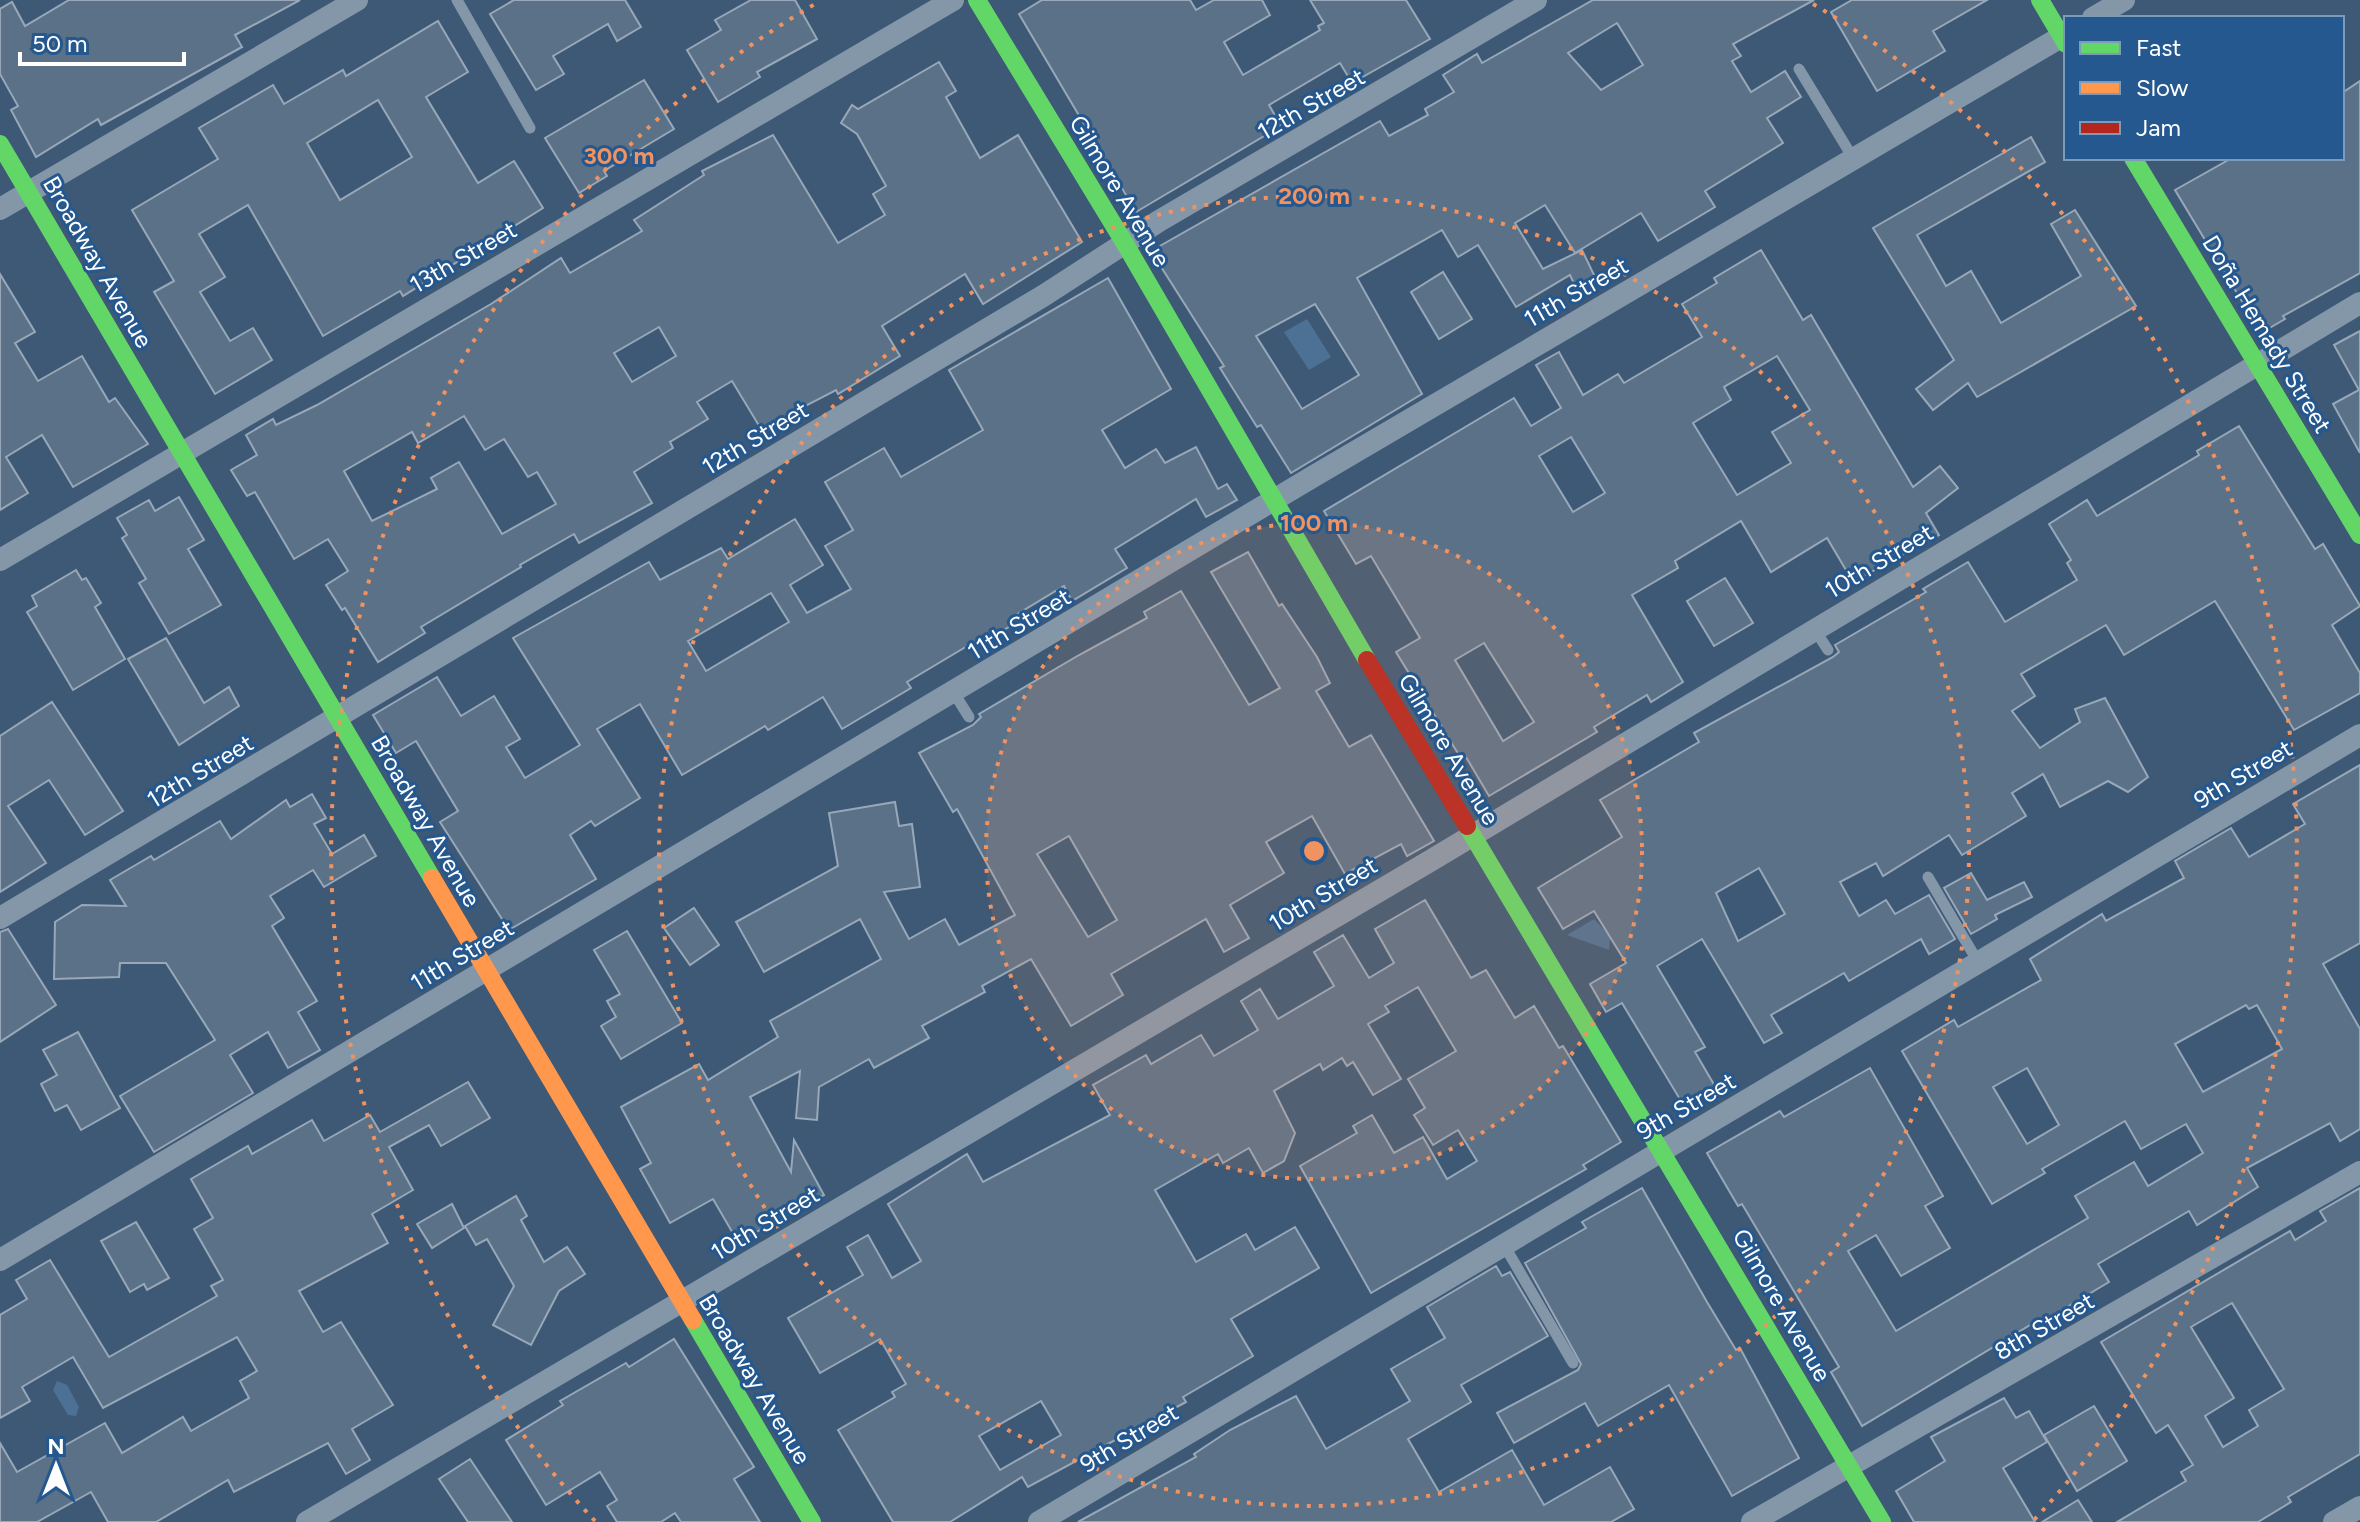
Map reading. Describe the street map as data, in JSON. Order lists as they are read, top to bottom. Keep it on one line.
{"streets":{"main road":["Gilmore Avenue","Broadway Avenue","Doña Hemady Street"],"street":["12th Street","13th Street","11th Street","10th Street","9th Street","8th Street"]},"crossings":[["12th Street","Gilmore Avenue"],["12th Street","Broadway Avenue"],["Gilmore Avenue","11th Street"],["Gilmore Avenue","10th Street"],["Gilmore Avenue","9th Street"],["Gilmore Avenue","8th Street"],["13th Street","Broadway Avenue"],["Broadway Avenue","11th Street"],["Broadway Avenue","10th Street"],["Doña Hemady Street","10th Street"]],"legend":["Fast","Slow","Jam"],"scale_bar":"50 m","north":"top","rings":["300 m","200 m","100 m"]}
